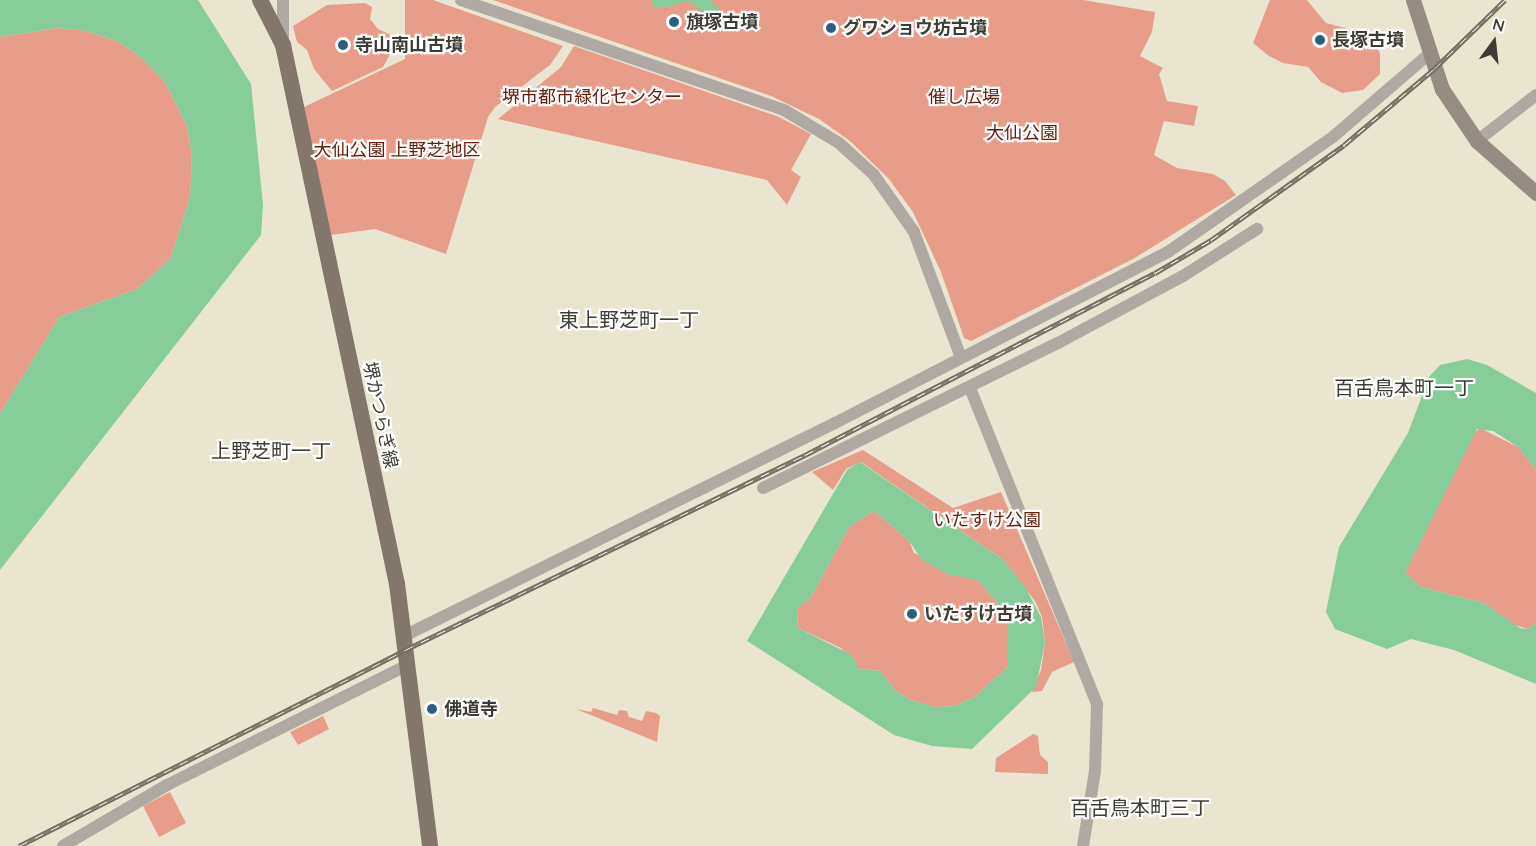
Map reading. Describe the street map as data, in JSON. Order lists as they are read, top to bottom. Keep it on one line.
{"streets":{"main road":["堺かつらぎ線"]},"districts":["東上野芝町一丁","百舌鳥本町一丁","上野芝町一丁","百舌鳥本町三丁"],"parks":["堺市都市緑化センター","催し広場","大仙公園","大仙公園 上野芝地区","いたすけ公園"],"places":["旗塚古墳","グワショウ坊古墳","長塚古墳","寺山南山古墳","いたすけ古墳","佛道寺"],"north":"top"}
